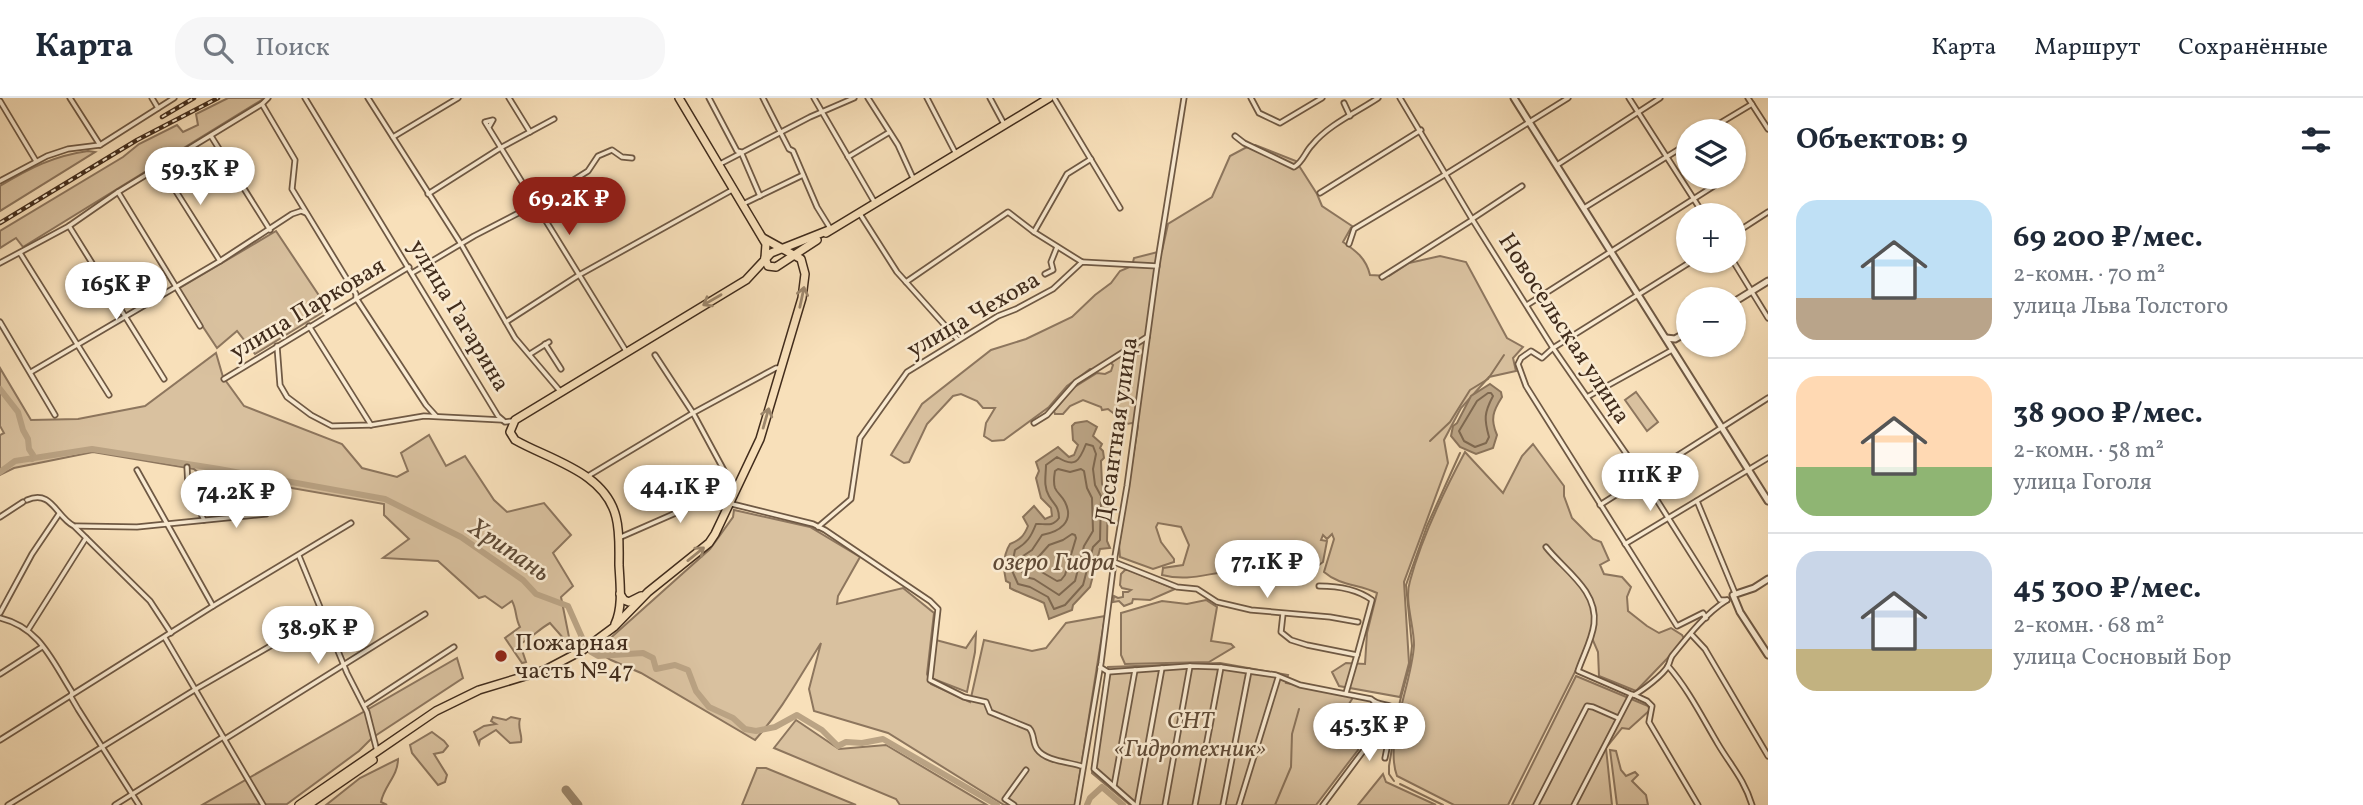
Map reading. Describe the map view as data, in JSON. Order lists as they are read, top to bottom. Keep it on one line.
{"streets":{"main road":["улица Гагарина"],"street":["улица Парковая","улица Чехова","Новосельская улица","Десантная улица"]},"crossings":[["улица Парковая","улица Гагарина"]],"water":["Хрипань","озеро Гидра"],"parks":["СНТ «Гидротехник»"],"places":["Пожарная часть №47"],"page":{"header":"Карта","search":"Поиск","nav":["Карта","Маршрут","Сохранённые"],"heading":"Объектов: 9","map_buttons":["+","−"],"price":["59.3K ₽","69.2K ₽","165K ₽","111K ₽","44.1K ₽","74.2K ₽","77.1K ₽","38.9K ₽","45.3K ₽"],"list":[{"name":"69 200 ₽/мес.","note":"2-комн. · 70 m² · улица Льва Толстого"},{"name":"38 900 ₽/мес.","note":"2-комн. · 58 m² · улица Гоголя"},{"name":"45 300 ₽/мес.","note":"2-комн. · 68 m² · улица Сосновый Бор"}]}}
